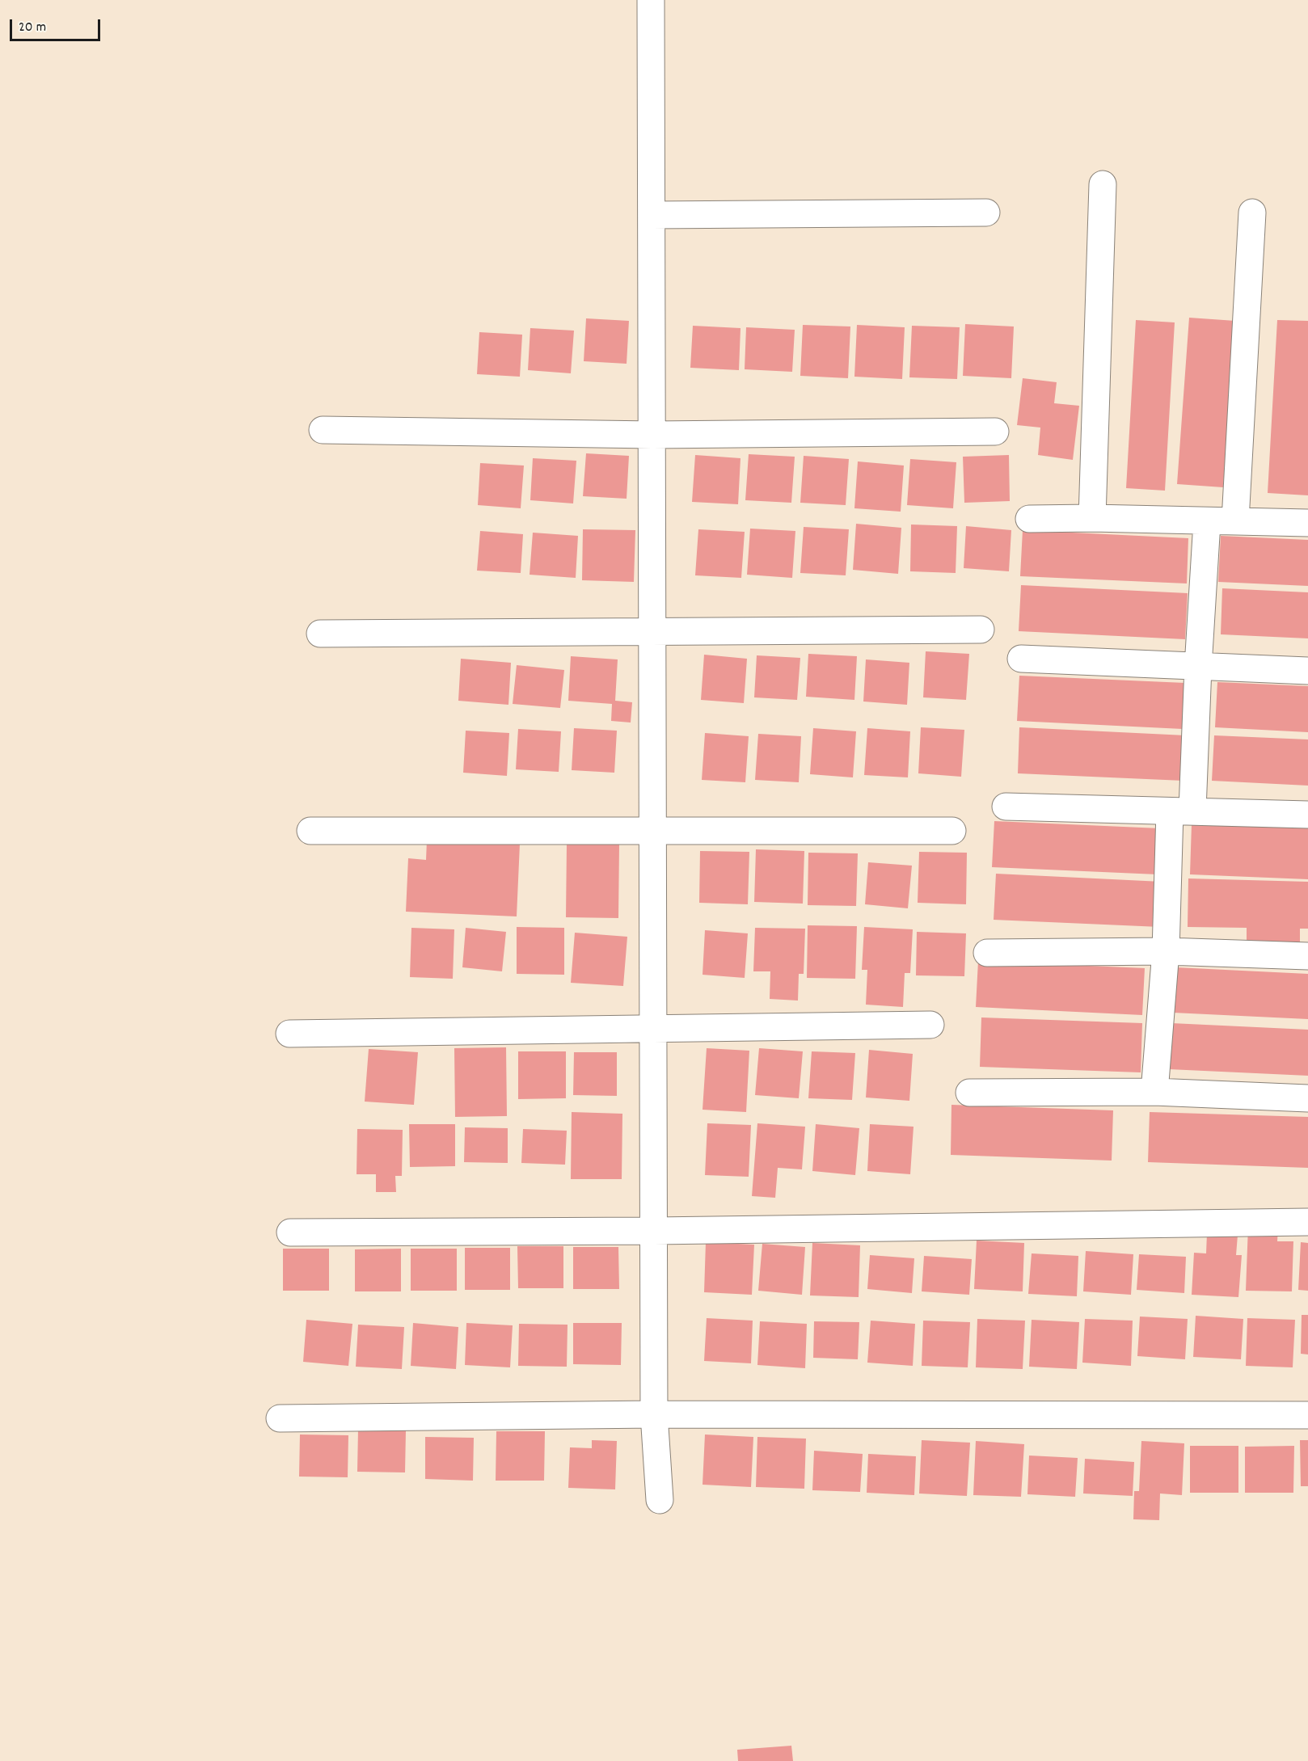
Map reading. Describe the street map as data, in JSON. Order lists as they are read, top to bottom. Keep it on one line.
{"scale_bar":"20 m"}
